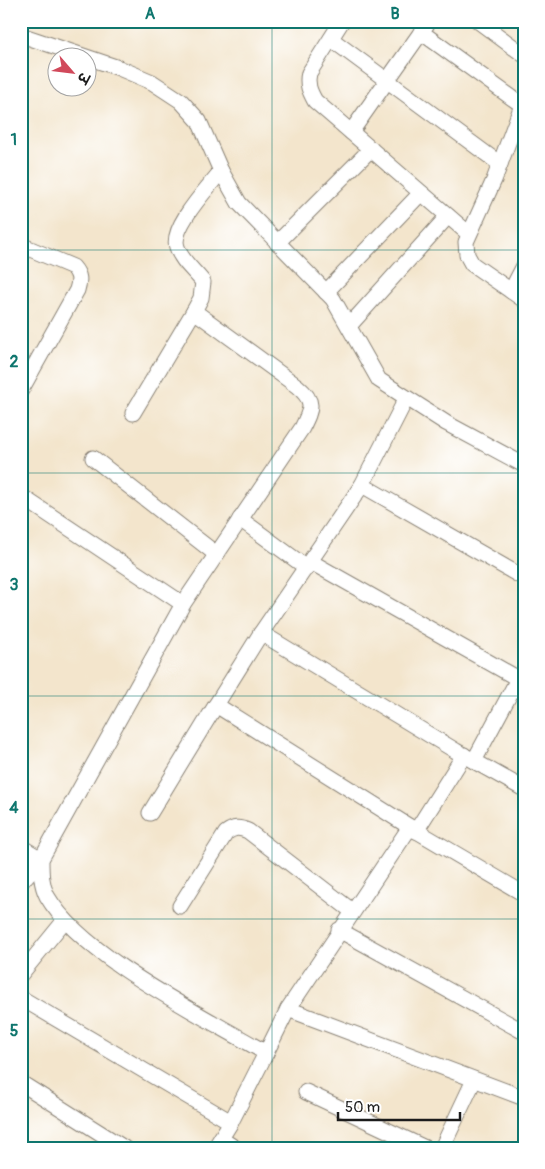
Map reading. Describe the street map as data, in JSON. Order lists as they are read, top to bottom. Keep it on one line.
{"scale_bar":"50 m","north":"bottom right","grid":{"columns":["A","B"],"rows":["1","2","3","4","5"]}}
